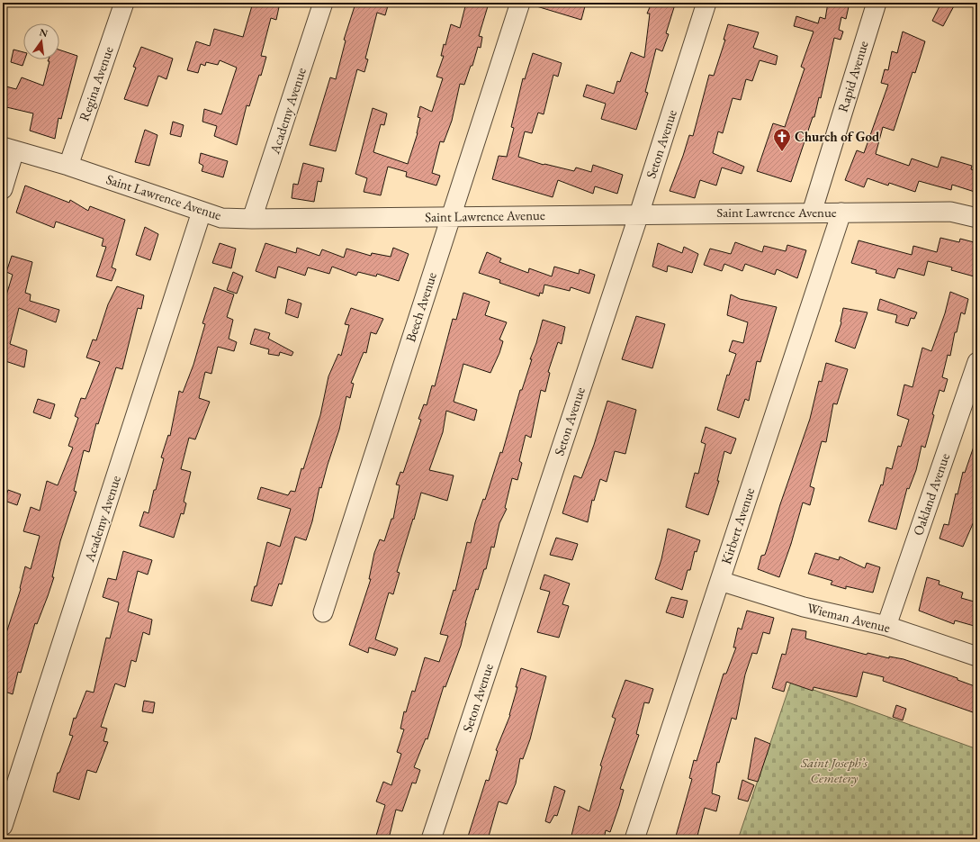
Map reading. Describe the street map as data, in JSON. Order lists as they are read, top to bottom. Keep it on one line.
{"streets":{"street":["Rapid Avenue","Regina Avenue","Academy Avenue","Seton Avenue","Saint Lawrence Avenue","Beech Avenue","Oakland Avenue","Kirbert Avenue","Wieman Avenue"]},"crossings":[["Rapid Avenue","Saint Lawrence Avenue"],["Regina Avenue","Saint Lawrence Avenue"],["Academy Avenue","Saint Lawrence Avenue"],["Seton Avenue","Saint Lawrence Avenue"],["Saint Lawrence Avenue","Beech Avenue"],["Saint Lawrence Avenue","Kirbert Avenue"],["Oakland Avenue","Wieman Avenue"],["Kirbert Avenue","Wieman Avenue"]],"parks":["Saint Joseph’s Cemetery"],"places":{"church":["Church of God"]},"north":"top"}
